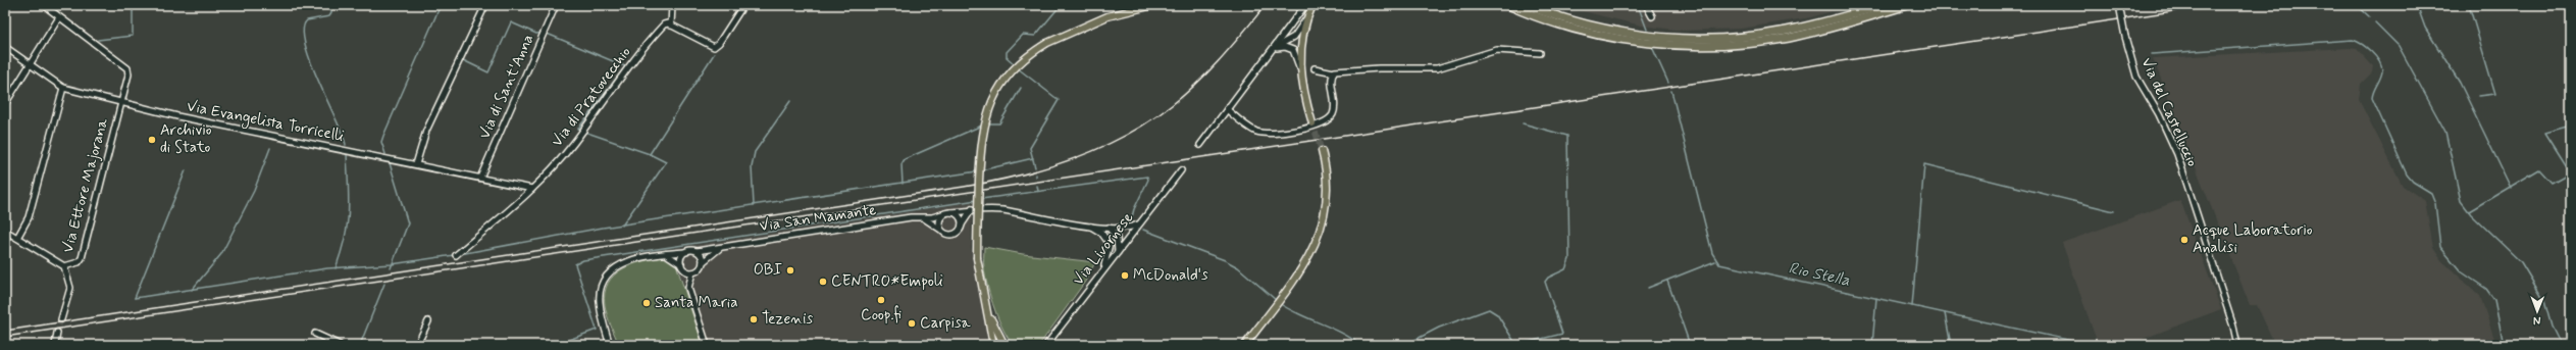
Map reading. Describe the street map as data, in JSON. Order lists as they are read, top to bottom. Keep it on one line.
{"streets":{"street":["Via di Sant'Anna","Via di Pratovecchio","Via del Castelluccio","Via Evangelista Torricelli","Via Ettore Majorana","Via San Mamante","Via Livornese"]},"crossings":[["Via di Sant'Anna","Via Evangelista Torricelli"],["Via di Pratovecchio","Via Evangelista Torricelli"],["Via Evangelista Torricelli","Via Ettore Majorana"]],"water":["Rio Stella"],"places":["Archivio di Stato","Acque Laboratorio Analisi","OBI","McDonald's","CENTRO*Empoli","Coop.fi","Santa Maria","Tezenis","Carpisa"],"north":"bottom"}
